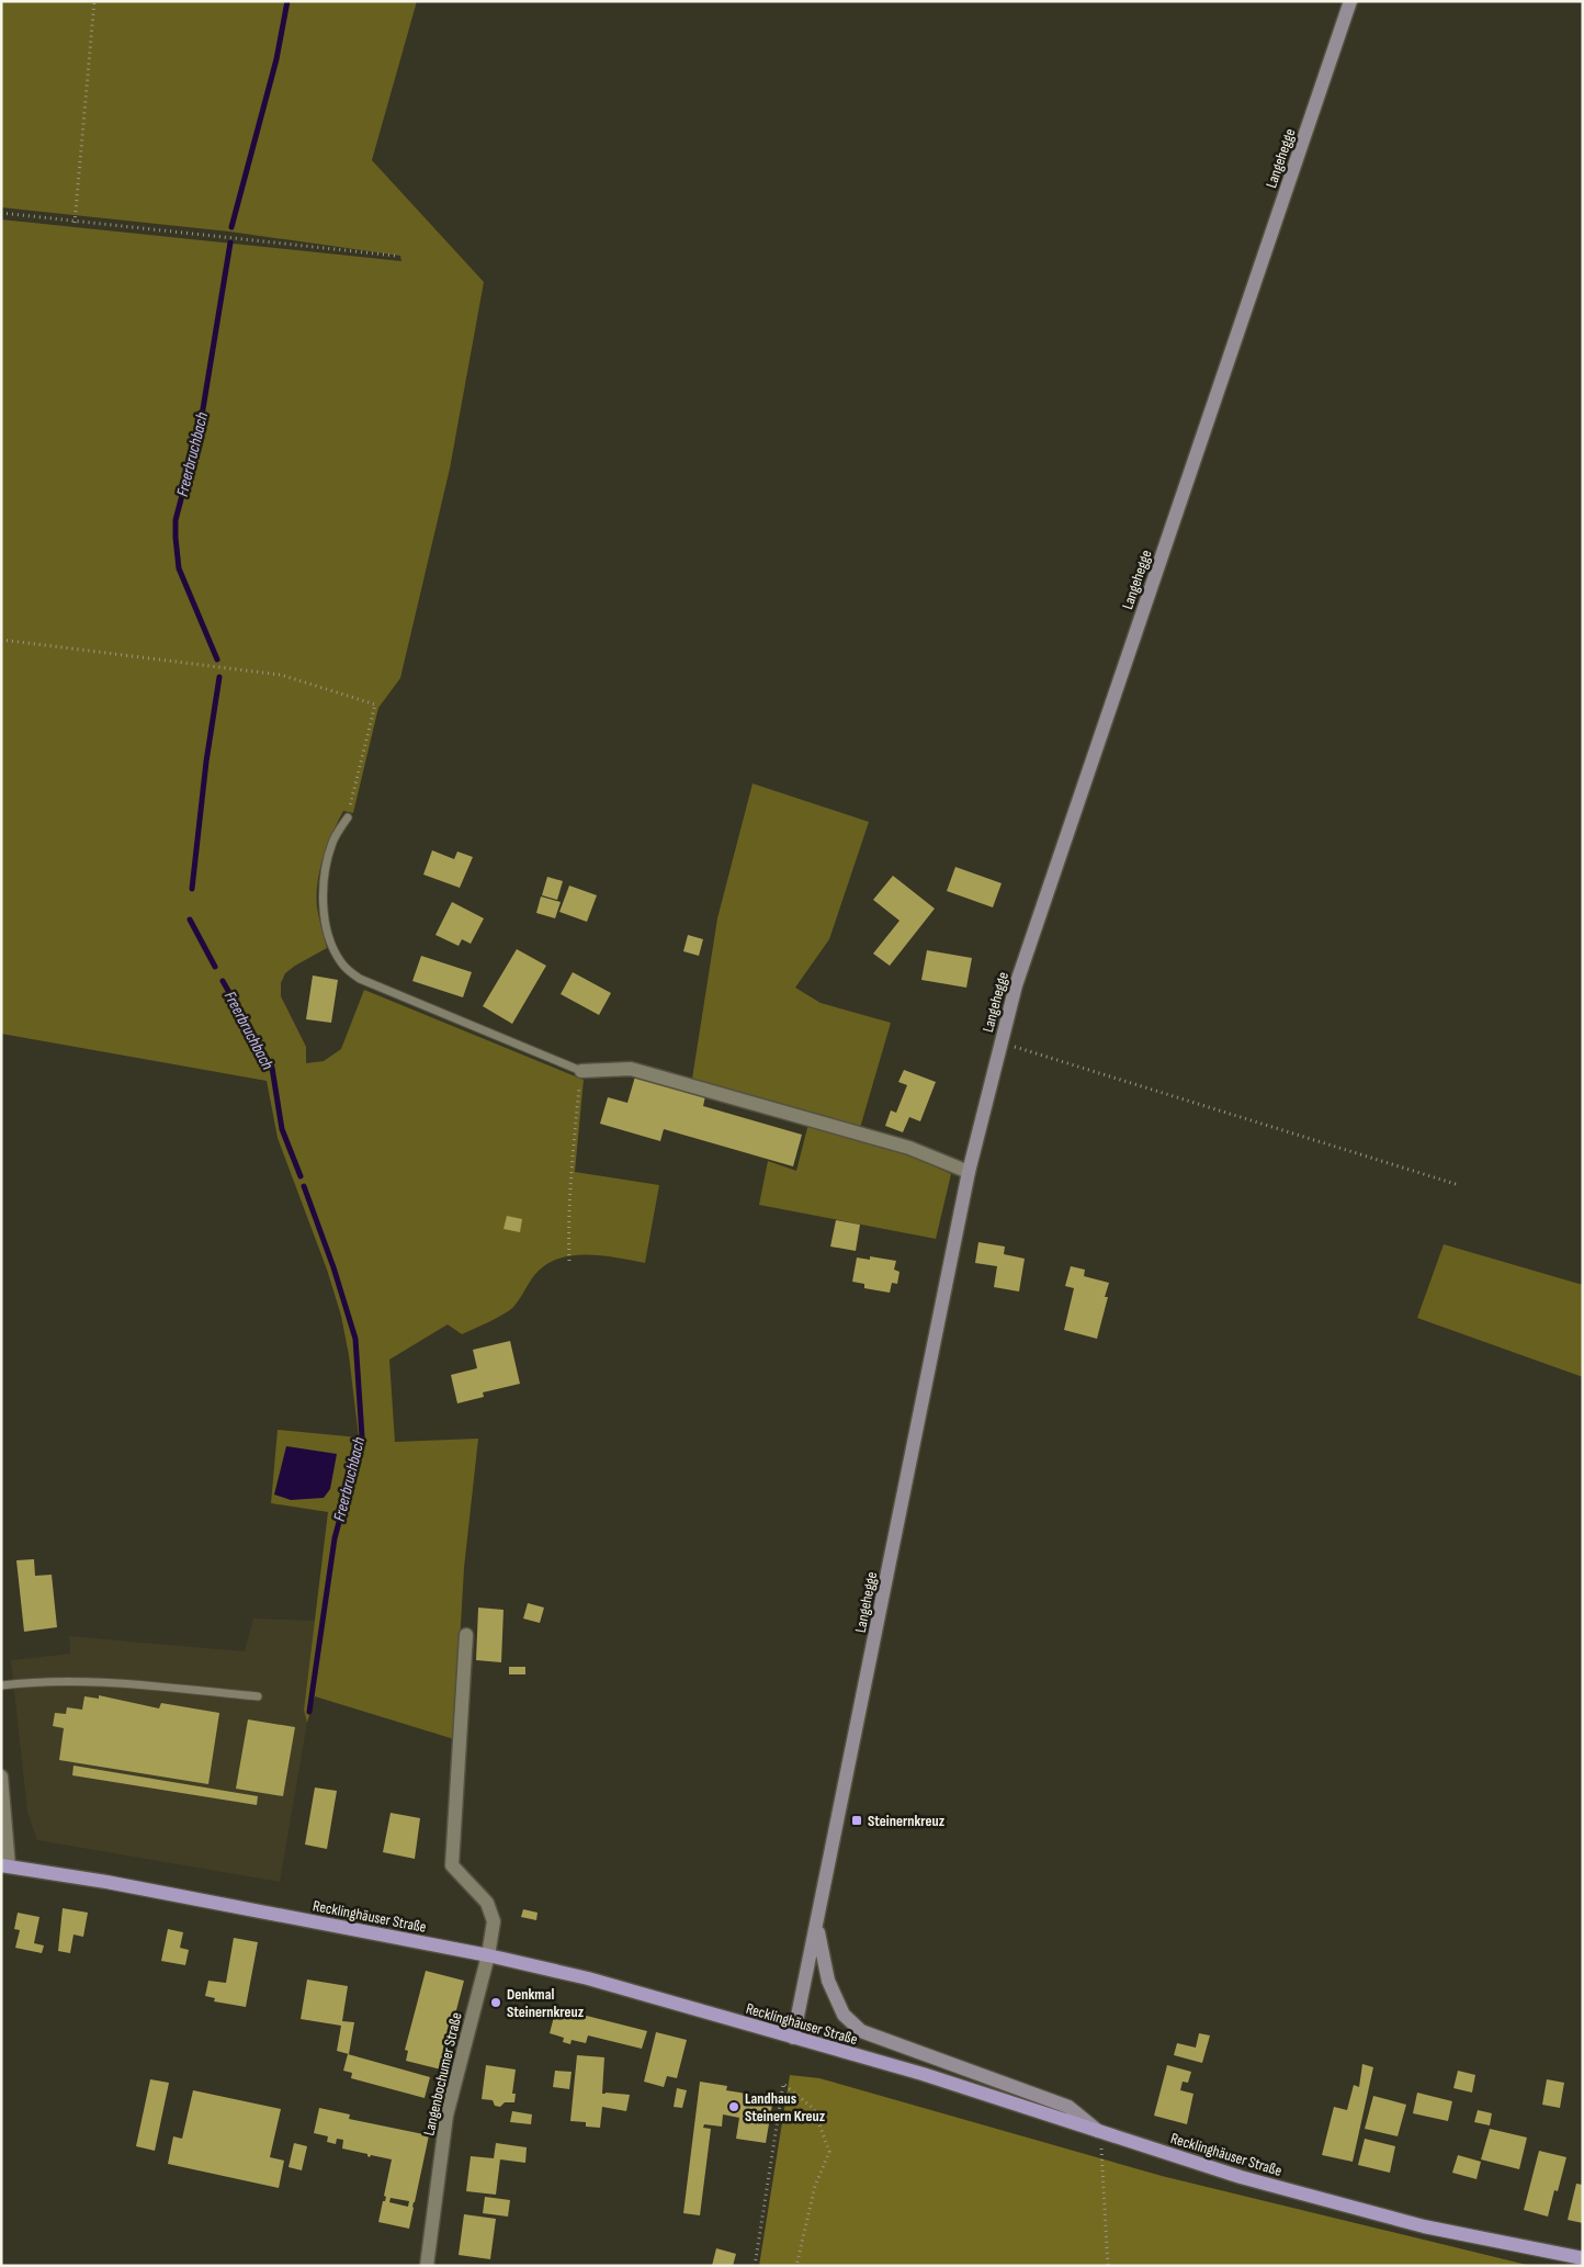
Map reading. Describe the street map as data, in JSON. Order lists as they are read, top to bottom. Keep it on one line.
{"streets":{"main road":["Recklinghäuser Straße"],"street":["Langehegge","Langenbochumer Straße"]},"crossings":[["Langehegge","Recklinghäuser Straße"],["Recklinghäuser Straße","Langenbochumer Straße"]],"water":["Freerbruchbach"],"places":{"transit":["Steinernkreuz"],"other":["Denkmal Steinernkreuz","Landhaus Steinern Kreuz"]}}
